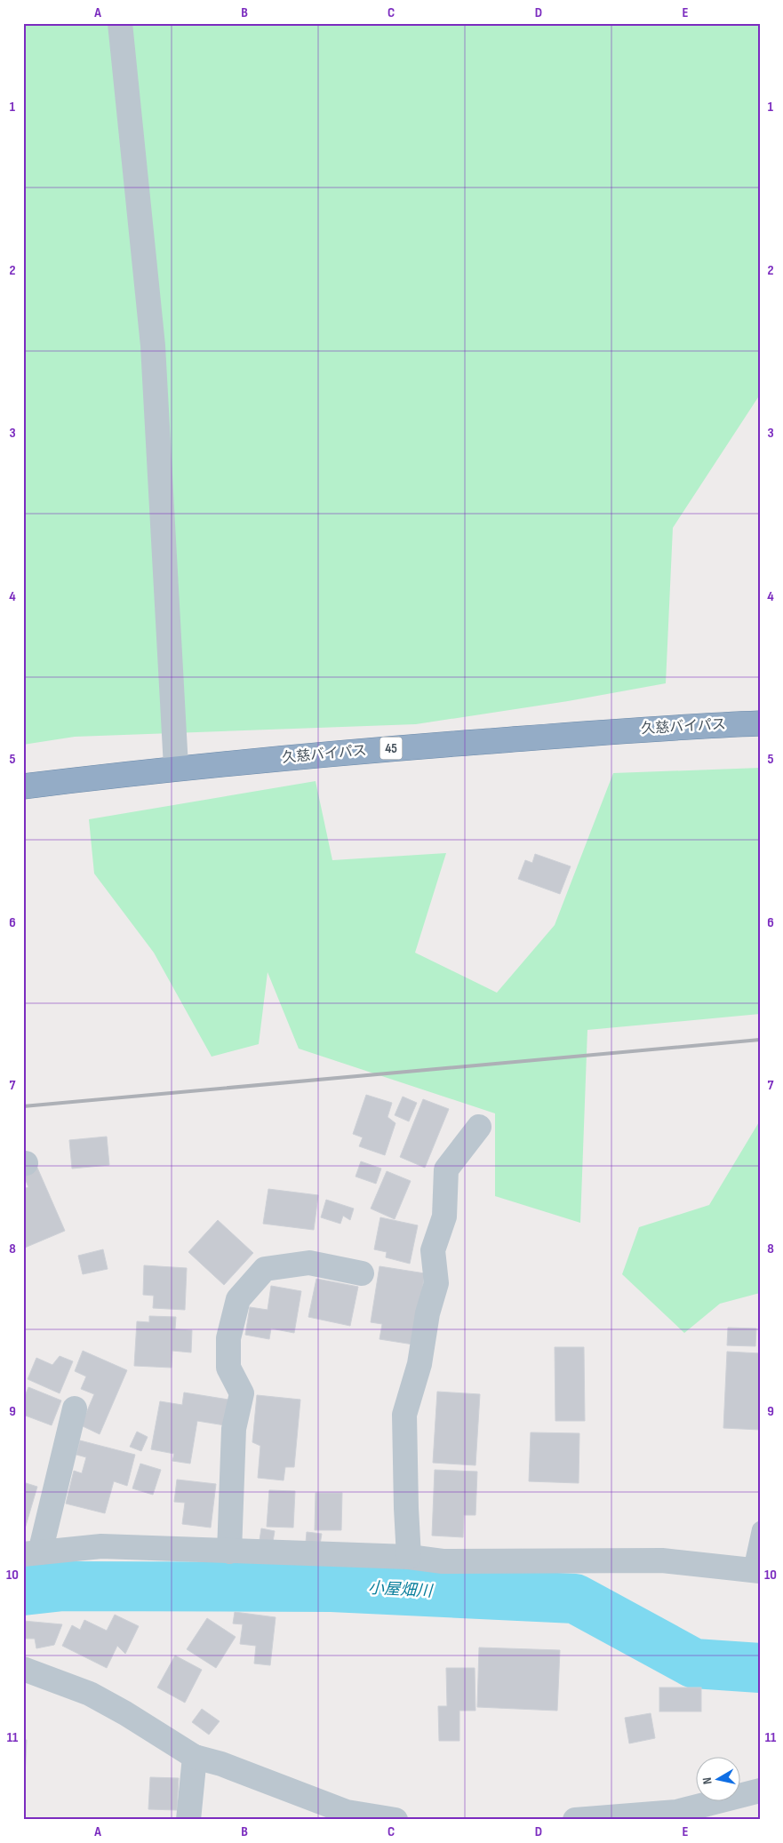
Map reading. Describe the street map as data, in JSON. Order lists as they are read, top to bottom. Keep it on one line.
{"streets":{"highway":["久慈バイパス","45"]},"water":["小屋畑川"],"north":"left","grid":{"columns":["A","B","C","D","E"],"rows":["1","2","3","4","5","6","7","8","9","10","11"]}}
